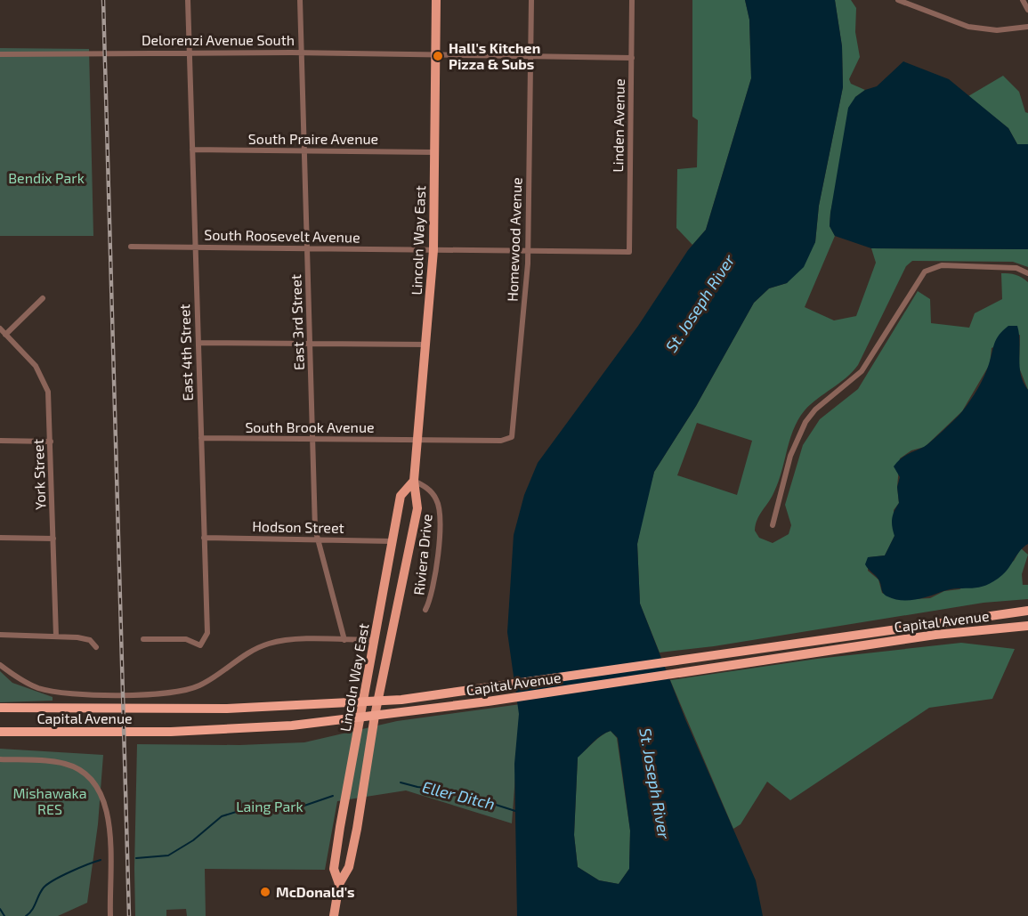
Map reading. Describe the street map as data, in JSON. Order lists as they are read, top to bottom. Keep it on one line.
{"streets":{"highway":["Capital Avenue"],"main road":["Lincoln Way East"],"street":["Delorenzi Avenue South","Linden Avenue","South Praire Avenue","South Roosevelt Avenue","Homewood Avenue","East 3rd Street","East 4th Street","South Brook Avenue","York Street","Hodson Street","Riviera Drive"]},"crossings":[["Delorenzi Avenue South","Linden Avenue"],["Delorenzi Avenue South","Homewood Avenue"],["Delorenzi Avenue South","Lincoln Way East"],["Delorenzi Avenue South","East 3rd Street"],["Delorenzi Avenue South","East 4th Street"],["Linden Avenue","South Roosevelt Avenue"],["South Praire Avenue","Lincoln Way East"],["South Praire Avenue","East 3rd Street"],["South Praire Avenue","East 4th Street"],["South Roosevelt Avenue","Homewood Avenue"],["South Roosevelt Avenue","Lincoln Way East"],["South Roosevelt Avenue","East 3rd Street"],["South Roosevelt Avenue","East 4th Street"],["Homewood Avenue","South Brook Avenue"],["Lincoln Way East","South Brook Avenue"],["Lincoln Way East","Hodson Street"],["Lincoln Way East","Riviera Drive"],["Lincoln Way East","Capital Avenue"],["East 3rd Street","South Brook Avenue"],["East 3rd Street","Hodson Street"],["East 3rd Street","Capital Avenue"],["East 4th Street","South Brook Avenue"],["East 4th Street","Hodson Street"]],"water":["St. Joseph River","Eller Ditch"],"parks":["Bendix Park","Mishawaka RES","Laing Park"],"places":["Hall's Kitchen Pizza & Subs","McDonald's"]}
